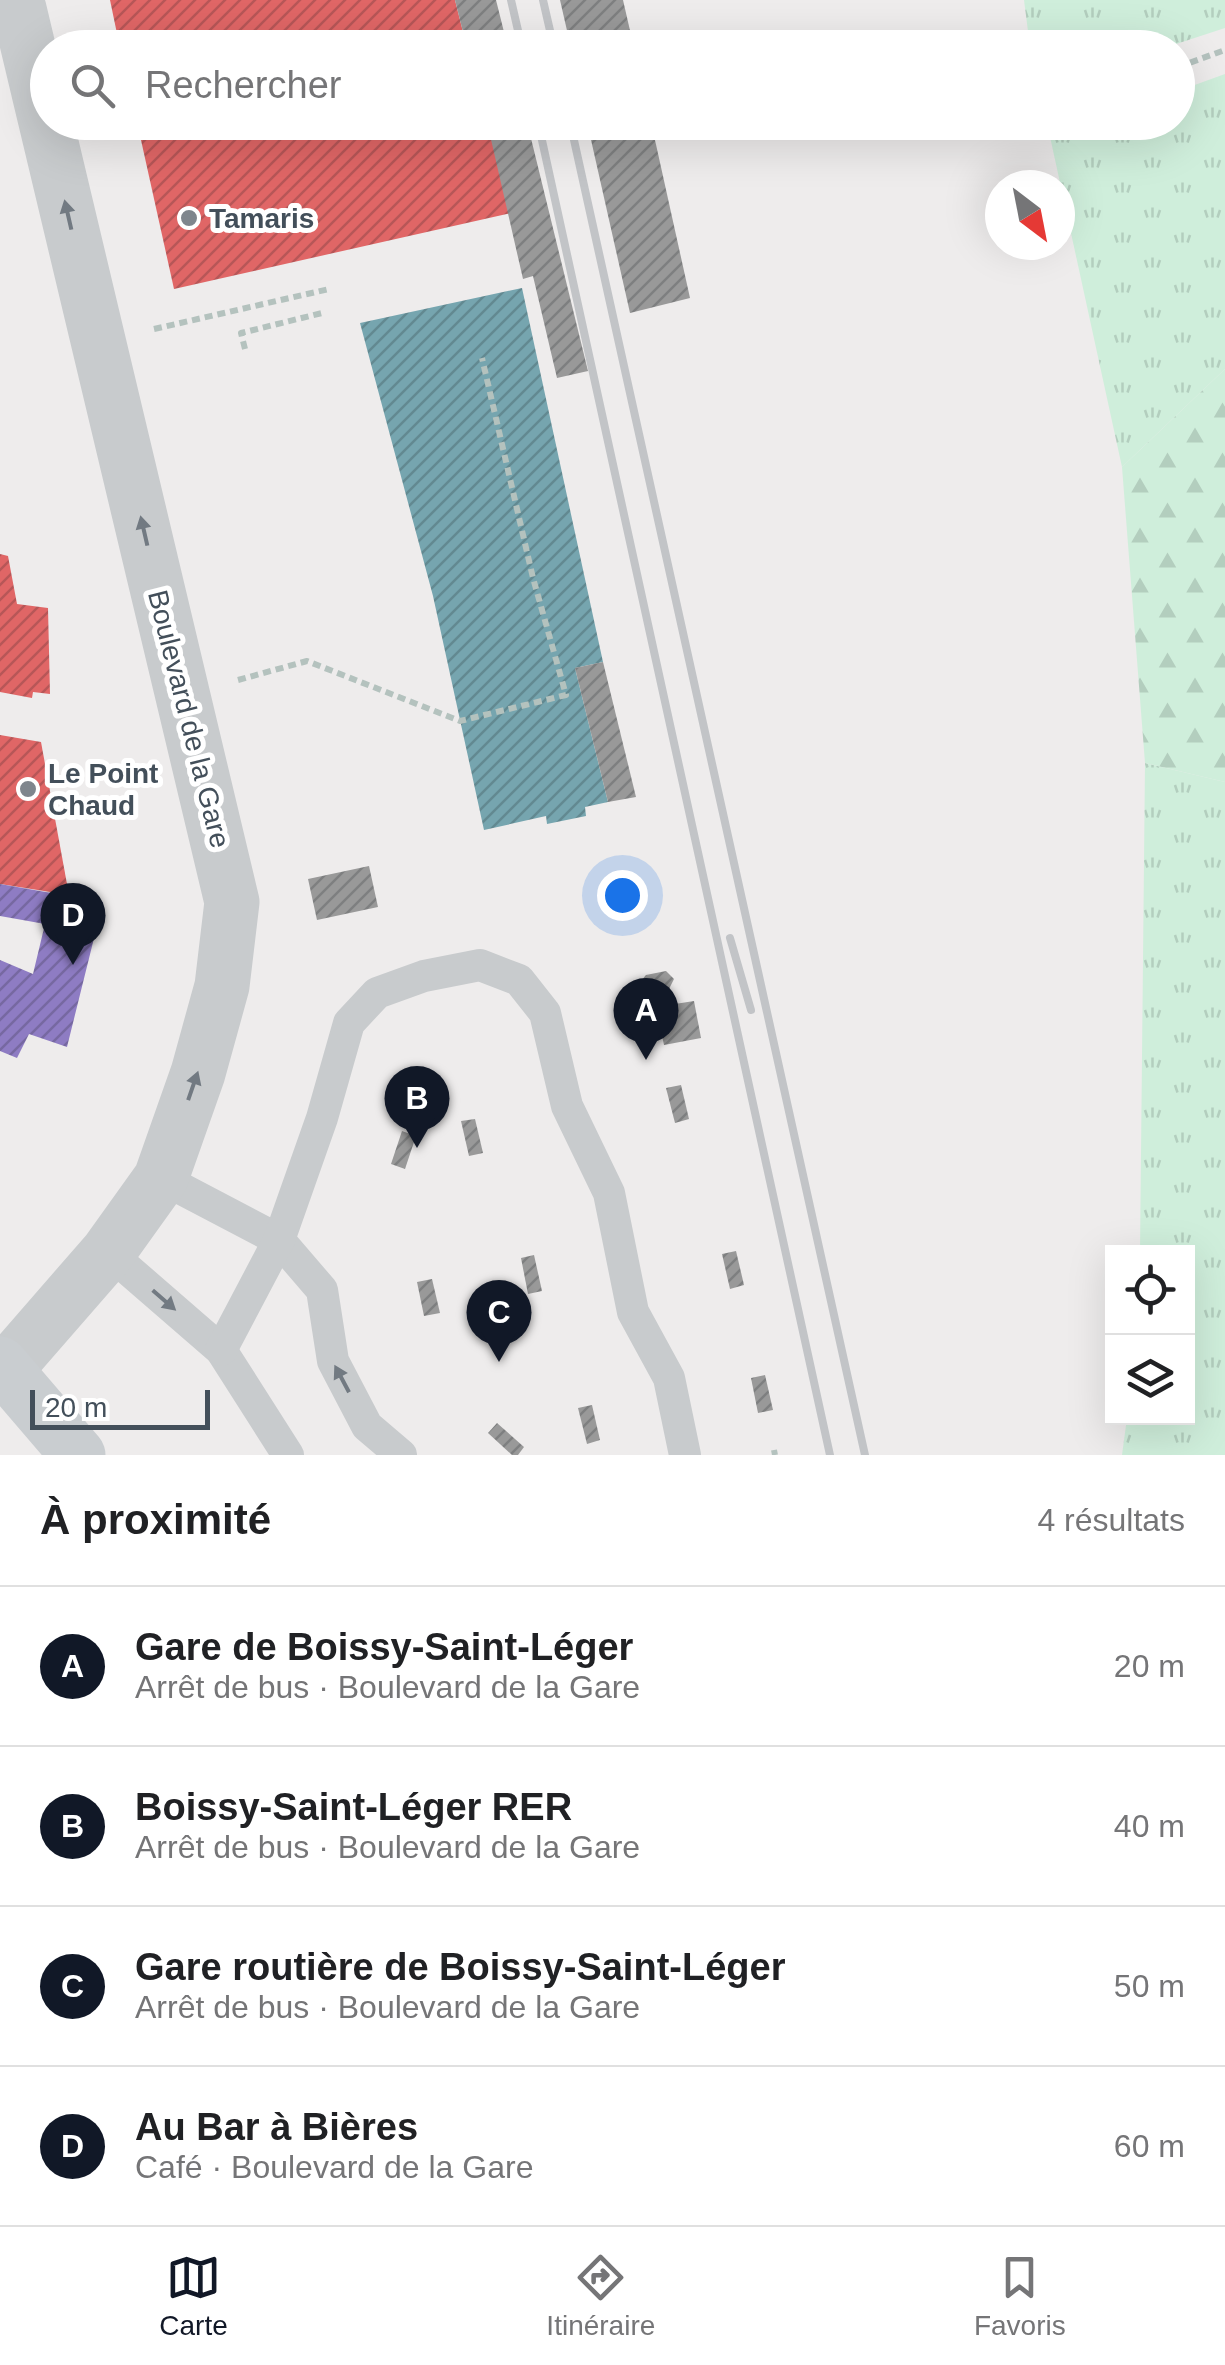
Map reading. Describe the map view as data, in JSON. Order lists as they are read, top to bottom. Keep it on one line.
{"streets":{"street":["Boulevard de la Gare"]},"one_way":["Boulevard de la Gare"],"places":["Tamaris","Le Point Chaud"],"scale_bar":"20 m","north":"bottom right","page":{"search":"Rechercher","pins":["D","A","B","C"],"scale":"20 m","heading":["À proximité","4 résultats"],"list":[{"mark":"A","name":"Gare de Boissy-Saint-Léger","note":"Arrêt de bus · Boulevard de la Gare","value":"20 m"},{"mark":"B","name":"Boissy-Saint-Léger RER","note":"Arrêt de bus · Boulevard de la Gare","value":"40 m"},{"mark":"C","name":"Gare routière de Boissy-Saint-Léger","note":"Arrêt de bus · Boulevard de la Gare","value":"50 m"},{"mark":"D","name":"Au Bar à Bières","note":"Café · Boulevard de la Gare","value":"60 m"}],"nav":["Carte","Itinéraire","Favoris"]}}
